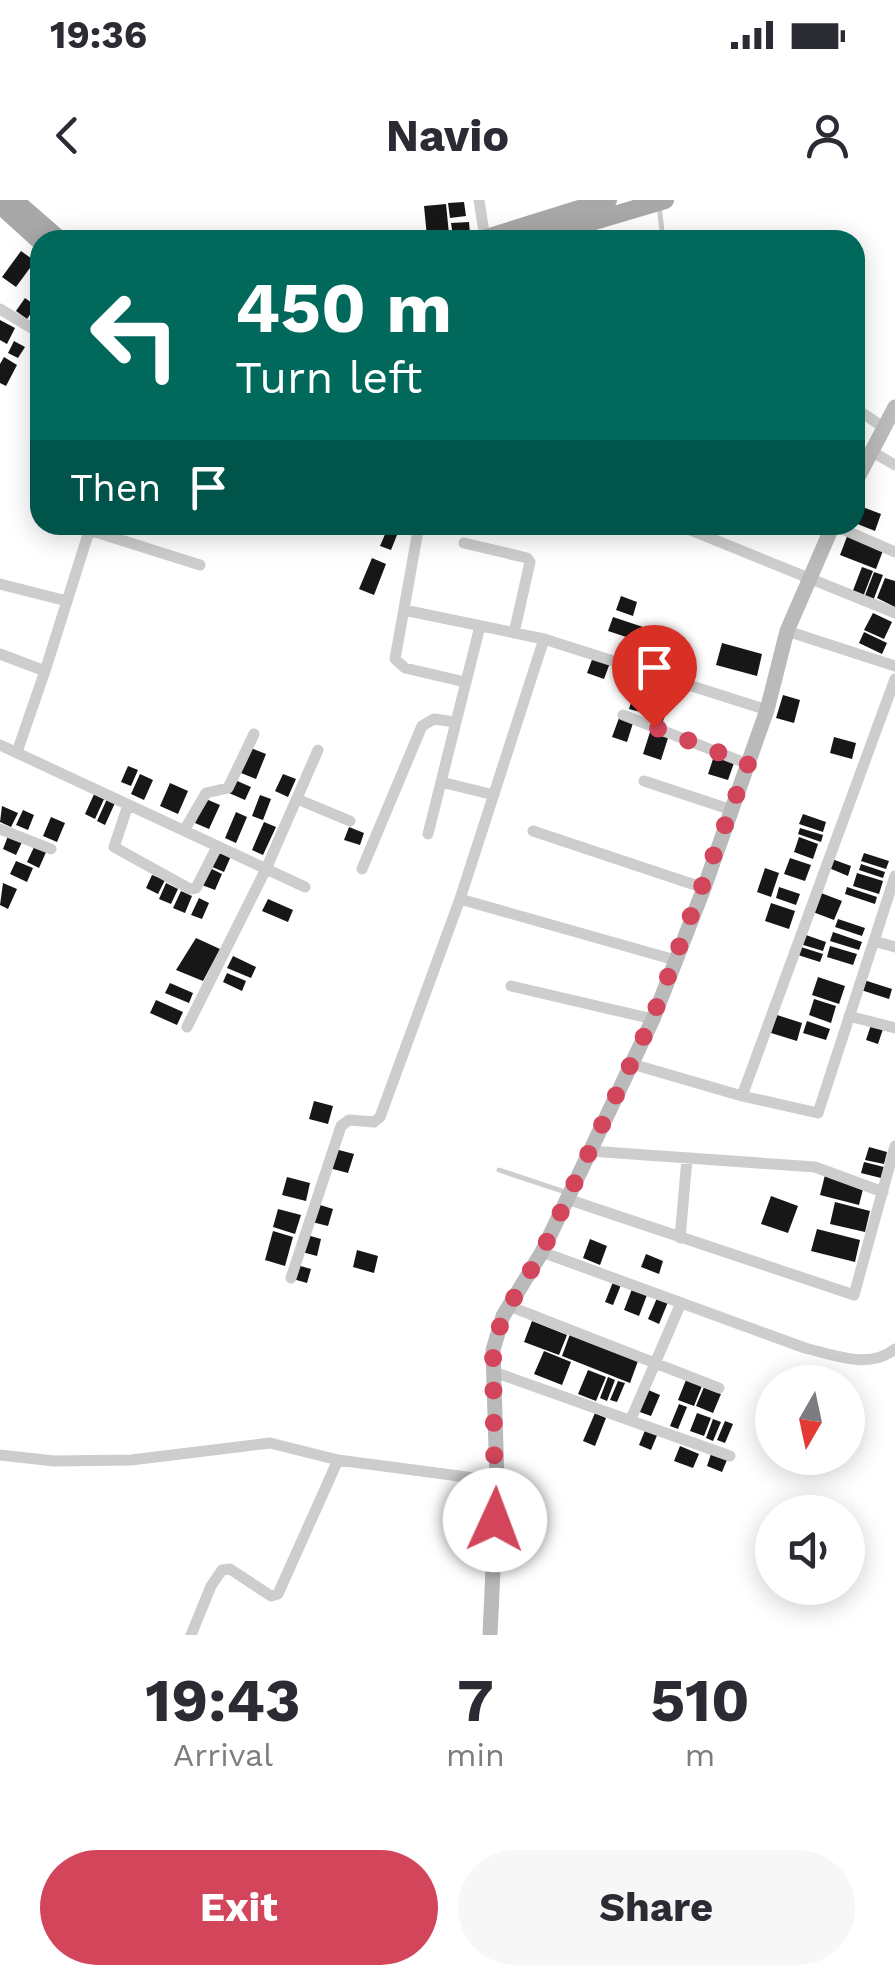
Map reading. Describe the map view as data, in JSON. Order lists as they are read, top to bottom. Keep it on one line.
{"north":"bottom","page":{"status":"19:36","header":"Navio","turn":["450 m","Turn left"],"then":"Then","eta":["19:43","Arrival","7","min","510","m"],"buttons":["Exit","Share"]}}
